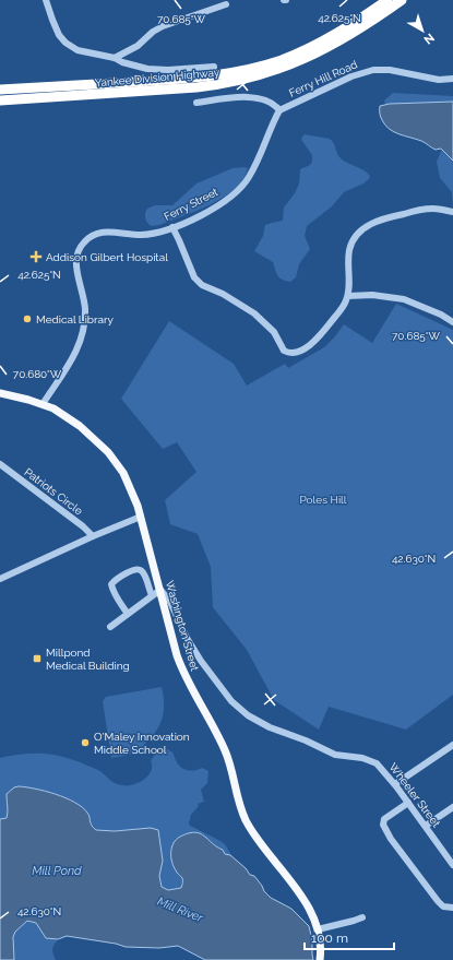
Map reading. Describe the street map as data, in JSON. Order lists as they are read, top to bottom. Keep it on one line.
{"streets":{"highway":["Yankee Division Highway"],"main road":["Washington Street"],"street":["Ferry Hill Road","Ferry Street","Patriots Circle","Wheeler Street"]},"crossings":[["Ferry Hill Road","Ferry Street"],["Ferry Street","Washington Street"],["Washington Street","Wheeler Street"]],"water":["Mill Pond","Mill River"],"parks":["Poles Hill"],"places":{"health":["Addison Gilbert Hospital"],"other":["Medical Library","O'Maley Innovation Middle School"],"transit":["Millpond Medical Building"]},"scale_bar":"100 m","north":"bottom right","coordinates":["42.625°N","70.685°W","70.680°W","42.630°N"]}
